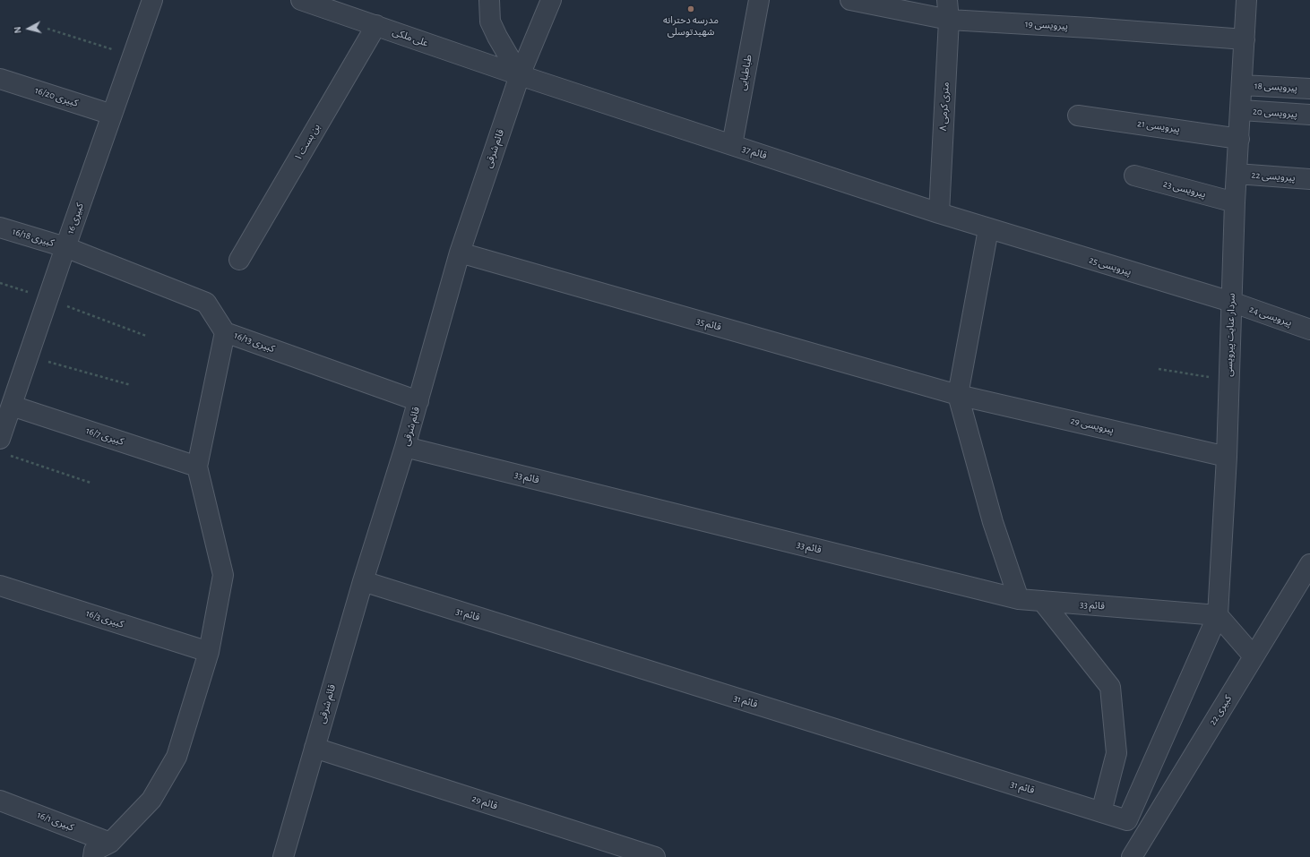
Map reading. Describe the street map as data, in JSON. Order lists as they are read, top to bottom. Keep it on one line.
{"streets":{"street":["پیرویسی 19","علی ملکی","طباطبایی","پیرویسی 18","کبیری 16/20","۸ متری کرمی","پیرویسی 20","پیرویسی 21","بن بست ۱","قائم شرقی","قائم 37","پیرویسی 22","پیرویسی 23","کبیری 16","کبیری 16/18","پیرویسی 25","پیرویسی 24","قائم 35","سردار عنایت پیرویسی","کبیری 16/13","پیرویسی 29","کبیری 16/7","قائم 33","قائم 31","کبیری 16/3","کبیری 22","قائم 29","کبیری 16/1"]},"crossings":[["پیرویسی 19","۸ متری کرمی"],["پیرویسی 19","سردار عنایت پیرویسی"],["علی ملکی","بن بست ۱"],["علی ملکی","قائم شرقی"],["علی ملکی","قائم 37"],["طباطبایی","قائم 37"],["پیرویسی 18","سردار عنایت پیرویسی"],["کبیری 16/20","کبیری 16"],["۸ متری کرمی","قائم 37"],["پیرویسی 20","سردار عنایت پیرویسی"],["پیرویسی 21","سردار عنایت پیرویسی"],["قائم شرقی","قائم 37"],["قائم شرقی","قائم 35"],["قائم شرقی","کبیری 16/13"],["قائم شرقی","قائم 33"],["قائم شرقی","قائم 31"],["قائم شرقی","قائم 29"],["قائم 37","پیرویسی 25"],["پیرویسی 22","سردار عنایت پیرویسی"],["پیرویسی 23","سردار عنایت پیرویسی"],["کبیری 16","کبیری 16/18"],["کبیری 16","کبیری 16/13"],["کبیری 16","کبیری 16/7"],["کبیری 16/18","کبیری 16/13"],["پیرویسی 25","پیرویسی 24"],["پیرویسی 25","سردار عنایت پیرویسی"],["پیرویسی 24","سردار عنایت پیرویسی"],["قائم 35","پیرویسی 29"],["سردار عنایت پیرویسی","پیرویسی 29"],["سردار عنایت پیرویسی","قائم 33"],["سردار عنایت پیرویسی","قائم 31"],["قائم 33","قائم 31"]],"places":["مدرسه دخترانه شهیدتوسلی"],"north":"left"}
